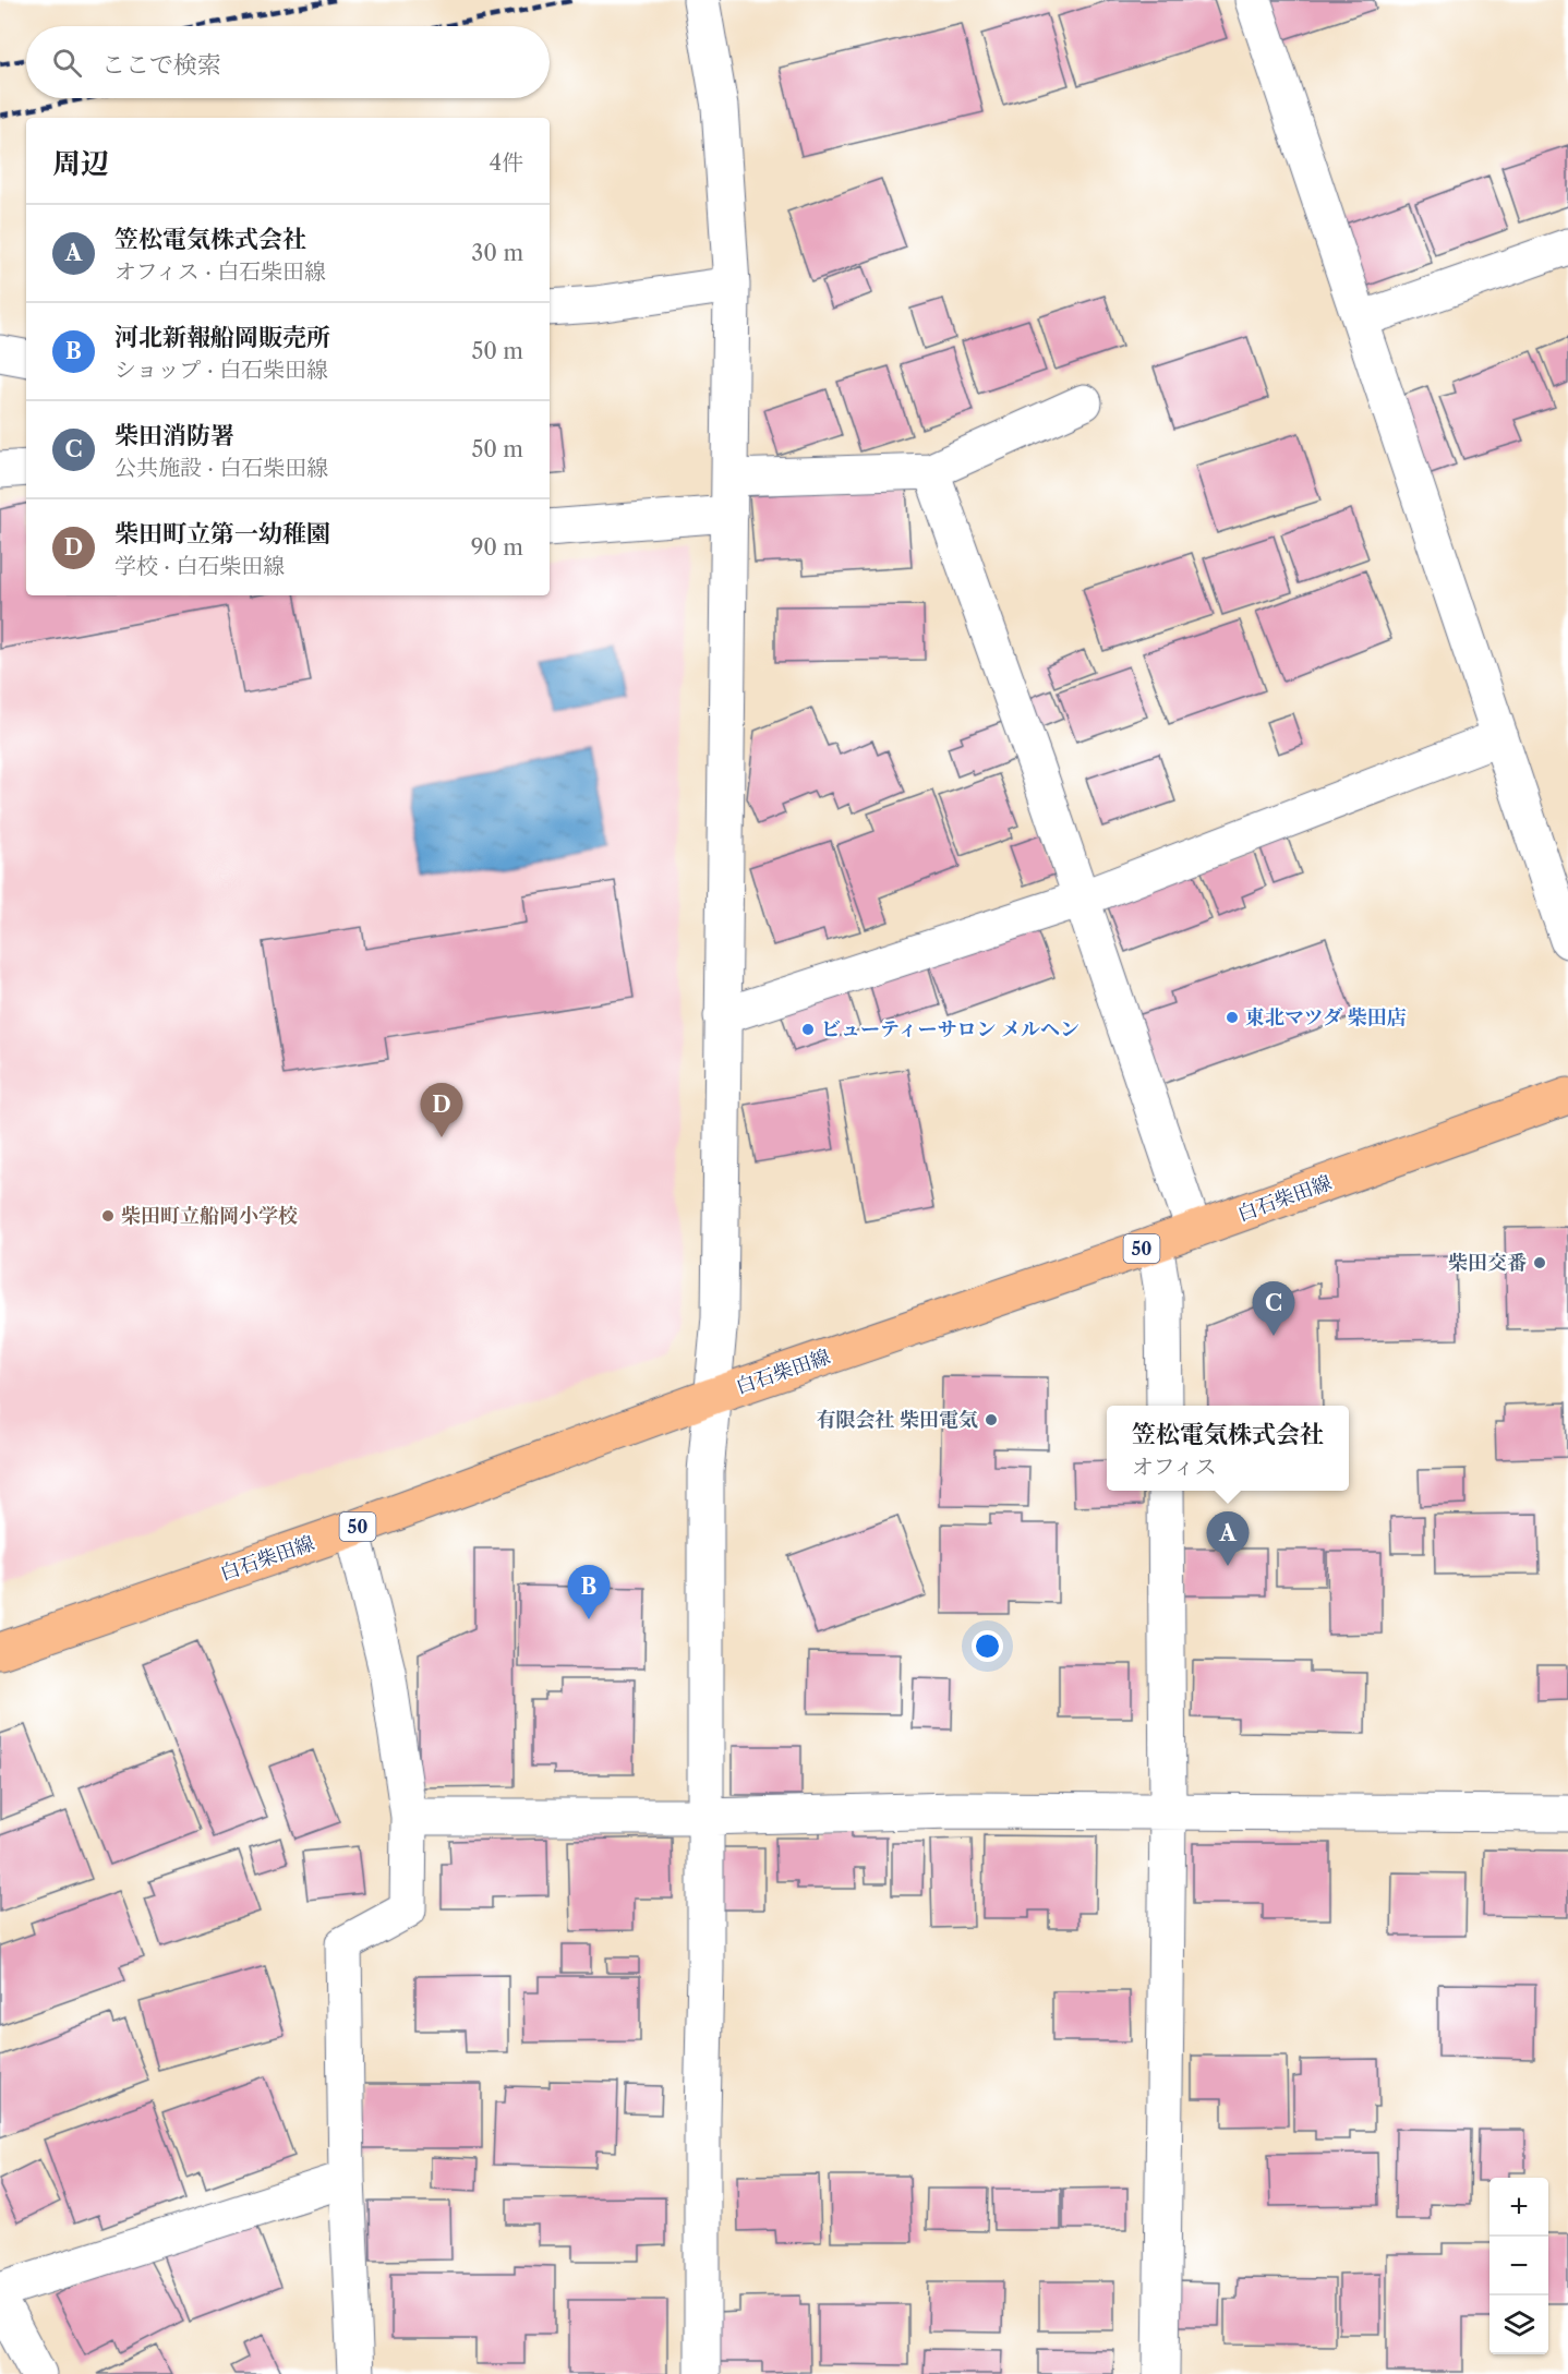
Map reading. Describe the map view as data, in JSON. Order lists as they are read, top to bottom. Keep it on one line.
{"streets":{"main road":["白石柴田線","50"]},"places":["東北マツダ 柴田店","ビューティーサロン メルヘン","柴田町立船岡小学校","柴田交番","有限会社 柴田電気"],"page":{"search":"ここで検索","heading":["周辺","4件"],"list":[{"mark":"A","name":"笠松電気株式会社","note":"オフィス · 白石柴田線","value":"30 m"},{"mark":"B","name":"河北新報船岡販売所","note":"ショップ · 白石柴田線","value":"50 m"},{"mark":"C","name":"柴田消防署","note":"公共施設 · 白石柴田線","value":"50 m"},{"mark":"D","name":"柴田町立第一幼稚園","note":"学校 · 白石柴田線","value":"90 m"}],"pins":["D","C","A","B"],"popup":["笠松電気株式会社","オフィス"],"map_buttons":["+","−"]}}
